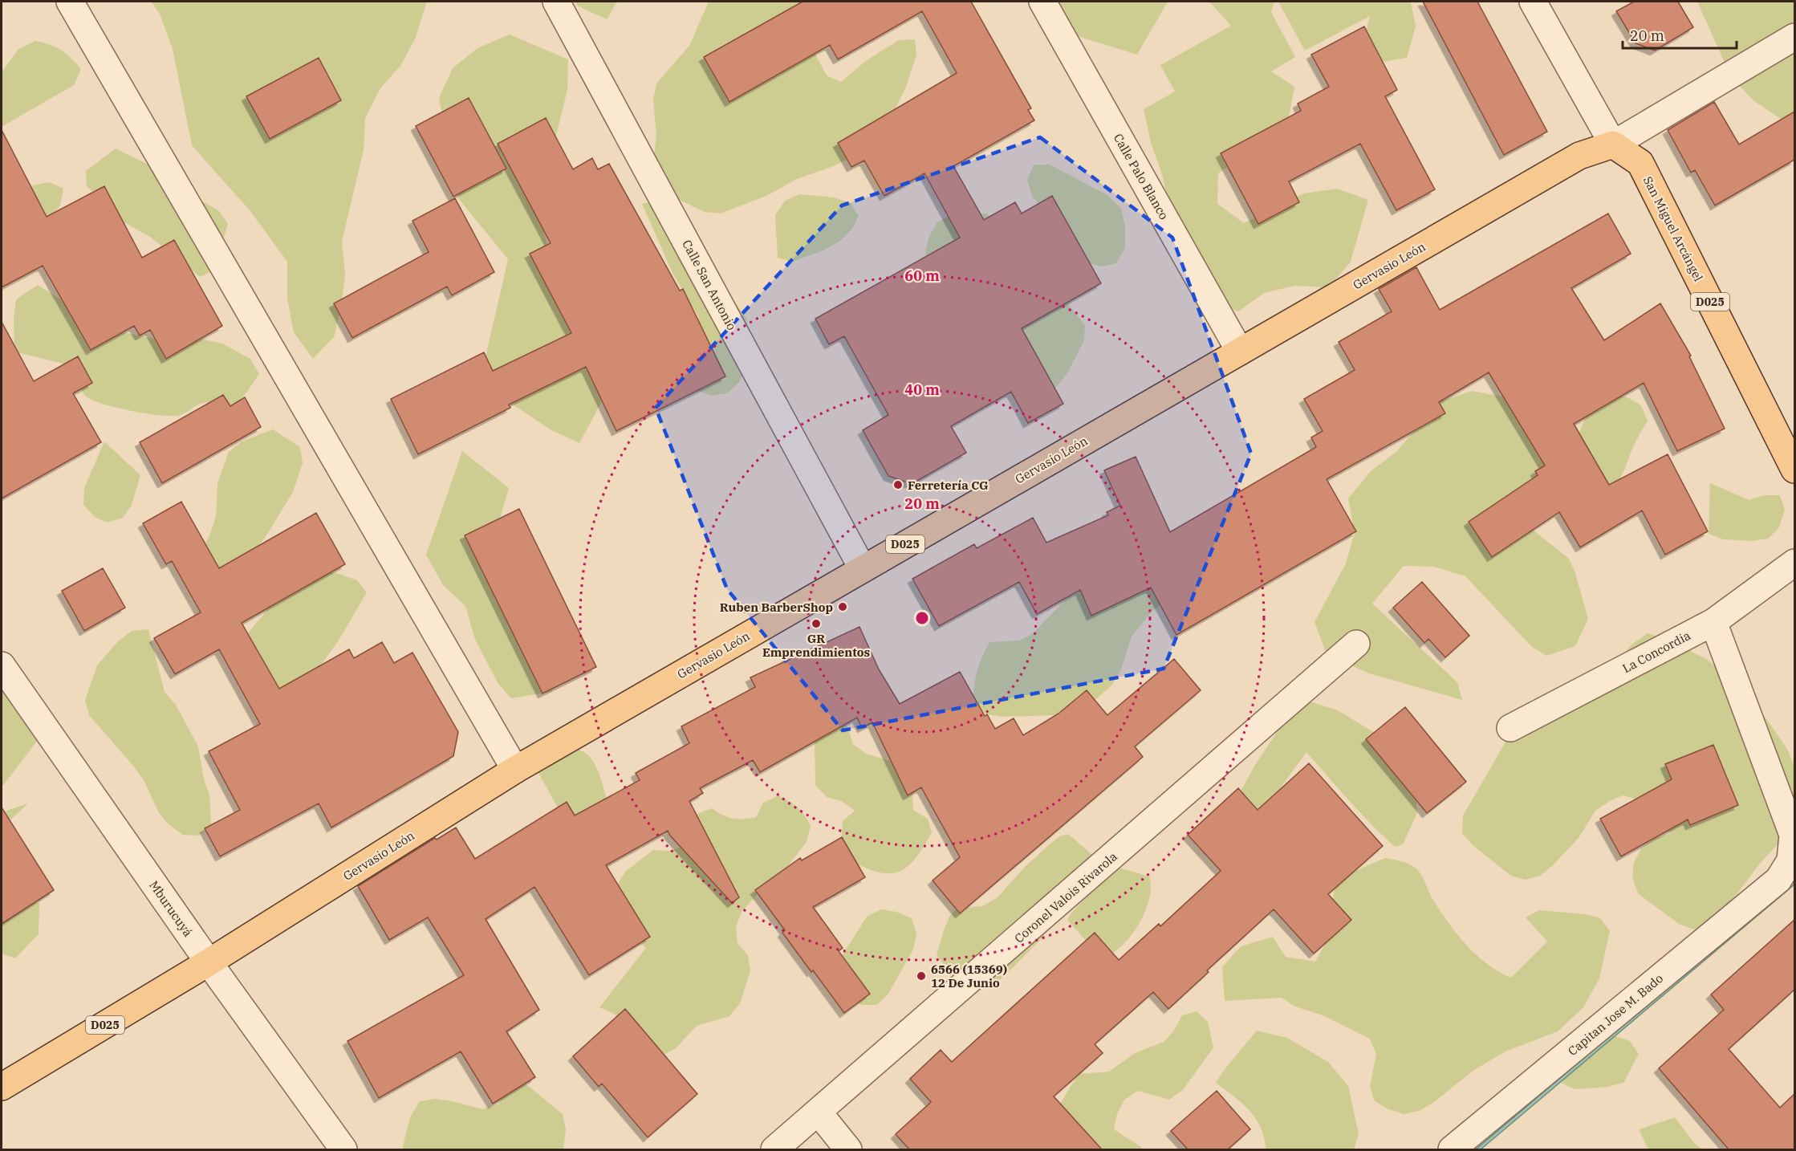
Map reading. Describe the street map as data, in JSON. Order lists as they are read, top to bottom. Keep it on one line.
{"streets":{"main road":["San Miguel Arcángel","Gervasio León","D025"],"street":["Calle Palo Blanco","Calle San Antonio","La Concordia","Coronel Valois Rivarola","Mburucuyá","Capitan Jose M. Bado"]},"crossings":[["Calle Palo Blanco","Gervasio León"],["San Miguel Arcángel","Gervasio León"],["Gervasio León","Calle San Antonio"],["Gervasio León","Mburucuyá"],["La Concordia","Capitan Jose M. Bado"]],"places":["Ferretería CG","Ruben BarberShop","GR Emprendimientos","6566 (15369) 12 De Junio"],"scale_bar":"20 m","rings":["60 m","40 m","20 m"]}
